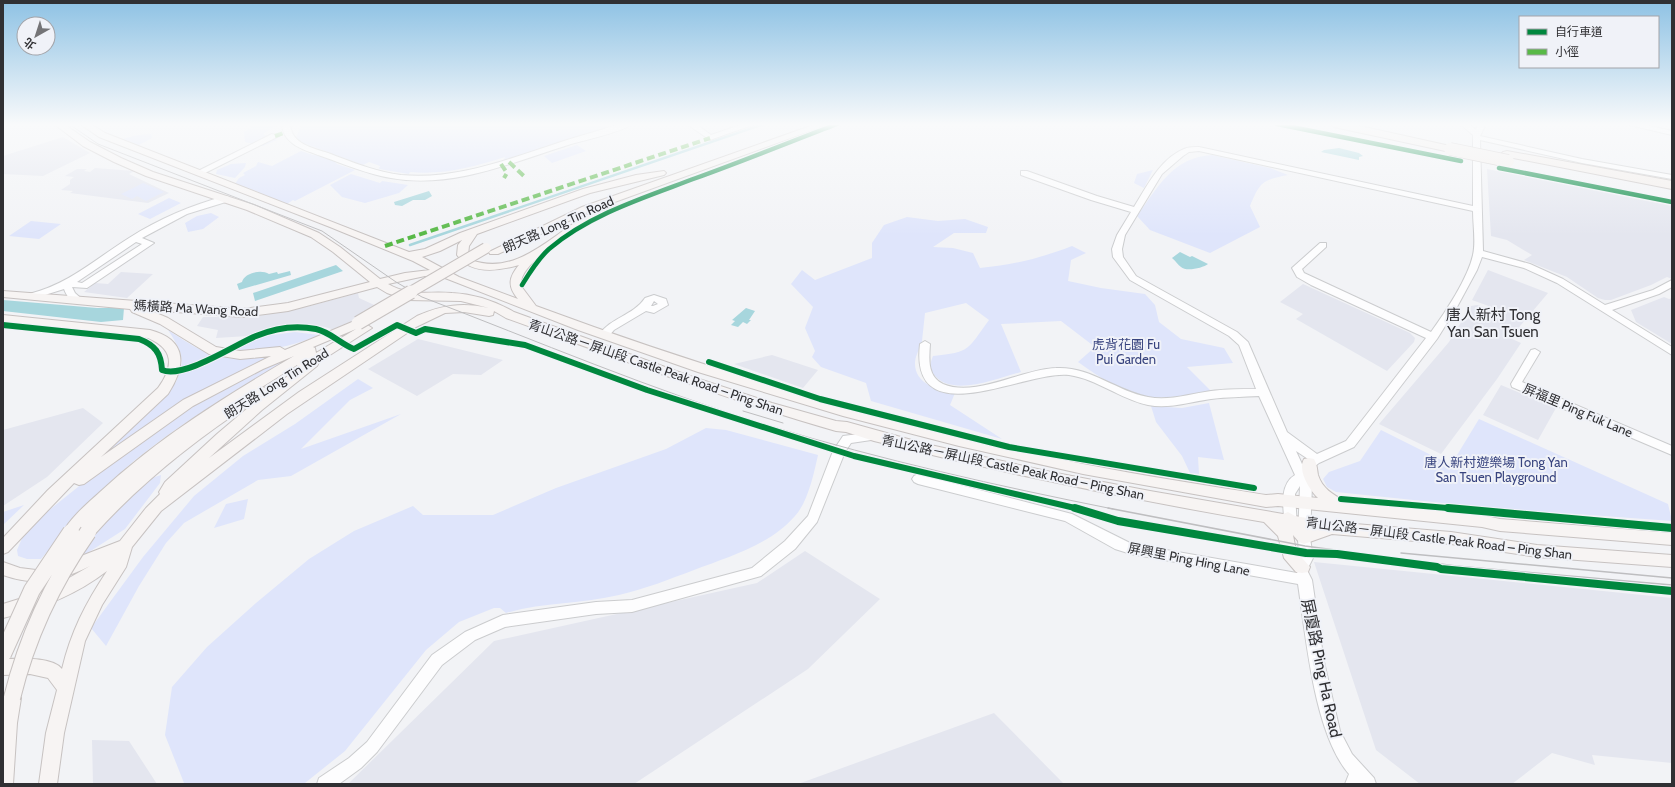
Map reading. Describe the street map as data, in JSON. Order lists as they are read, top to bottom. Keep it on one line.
{"streets":{"main road":["朗天路 Long Tin Road","媽橫路 Ma Wang Road","青山公路－屏山段 Castle Peak Road – Ping Shan"],"street":["屏福里 Ping Fuk Lane","屏興里 Ping Hing Lane","屏廈路 Ping Ha Road"]},"crossings":[["媽橫路 Ma Wang Road","青山公路－屏山段 Castle Peak Road – Ping Shan"],["青山公路－屏山段 Castle Peak Road – Ping Shan","屏廈路 Ping Ha Road"],["屏興里 Ping Hing Lane","屏廈路 Ping Ha Road"]],"districts":["唐人新村 Tong Yan San Tsuen"],"parks":["虎背花園 Fu Pui Garden","唐人新村遊樂場 Tong Yan San Tsuen Playground"],"legend":["自行車道","小徑"],"north":"bottom left"}
